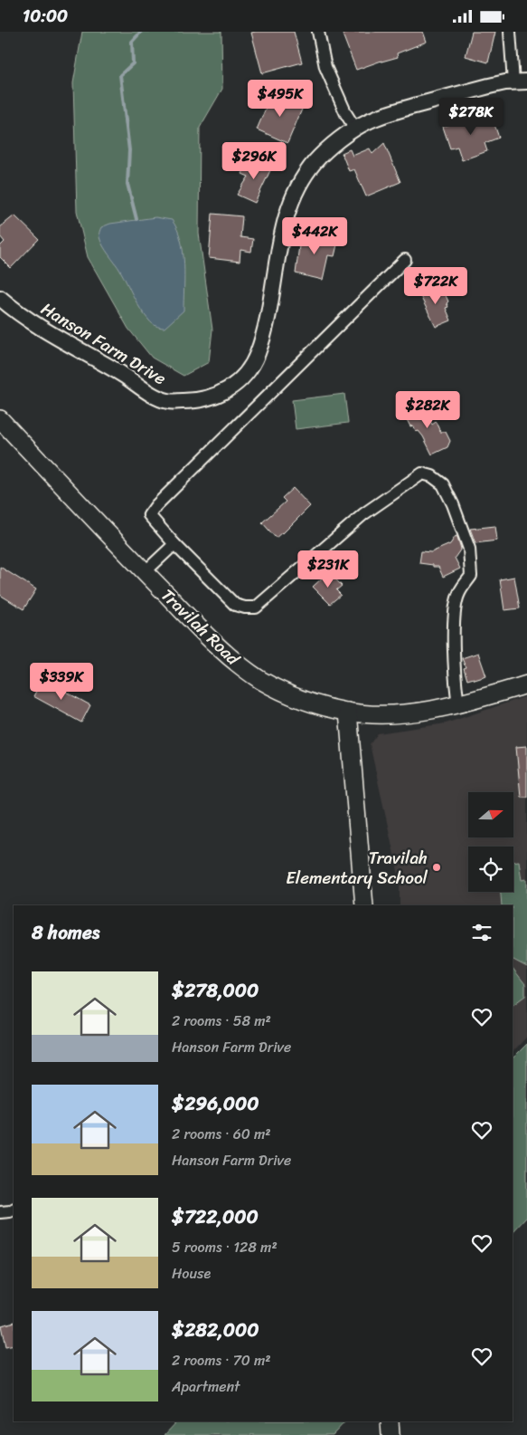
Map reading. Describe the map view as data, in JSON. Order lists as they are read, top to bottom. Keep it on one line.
{"streets":{"main road":["Travilah Road"],"street":["Hanson Farm Drive"]},"places":["Travilah Elementary School"],"north":"right","page":{"status":"10:00","price":["$495K","$278K","$296K","$442K","$722K","$282K","$231K","$339K"],"heading":"8 homes","list":[{"name":"$278,000","note":"2 rooms · 58 m² · Hanson Farm Drive"},{"name":"$296,000","note":"2 rooms · 60 m² · Hanson Farm Drive"},{"name":"$722,000","note":"5 rooms · 128 m² · House"},{"name":"$282,000","note":"2 rooms · 70 m² · Apartment"}]}}
